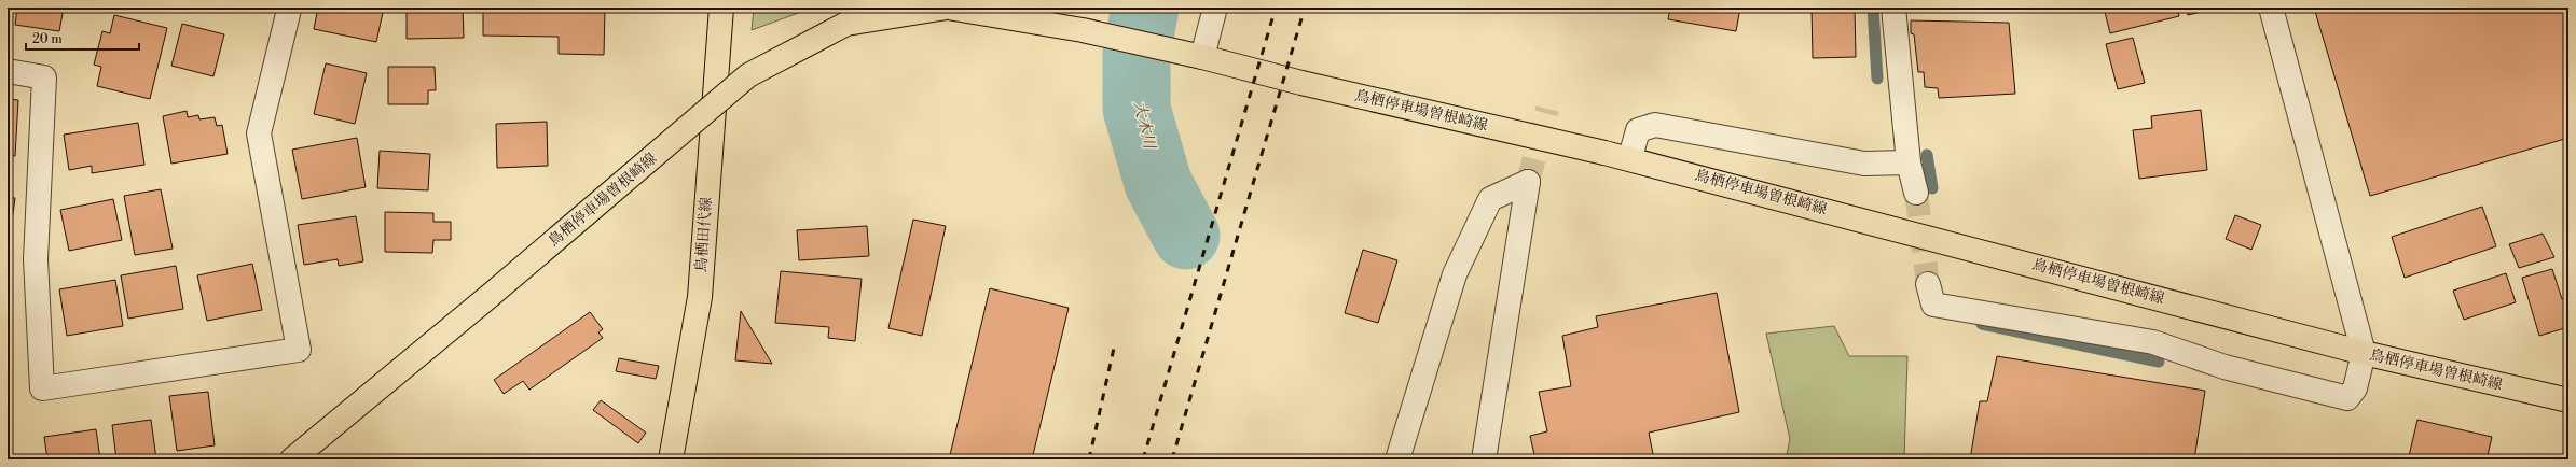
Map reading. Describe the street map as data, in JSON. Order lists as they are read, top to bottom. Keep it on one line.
{"streets":{"main road":["鳥栖停車場曽根崎線","鳥栖田代線"]},"water":["大木川"],"scale_bar":"20 m"}
